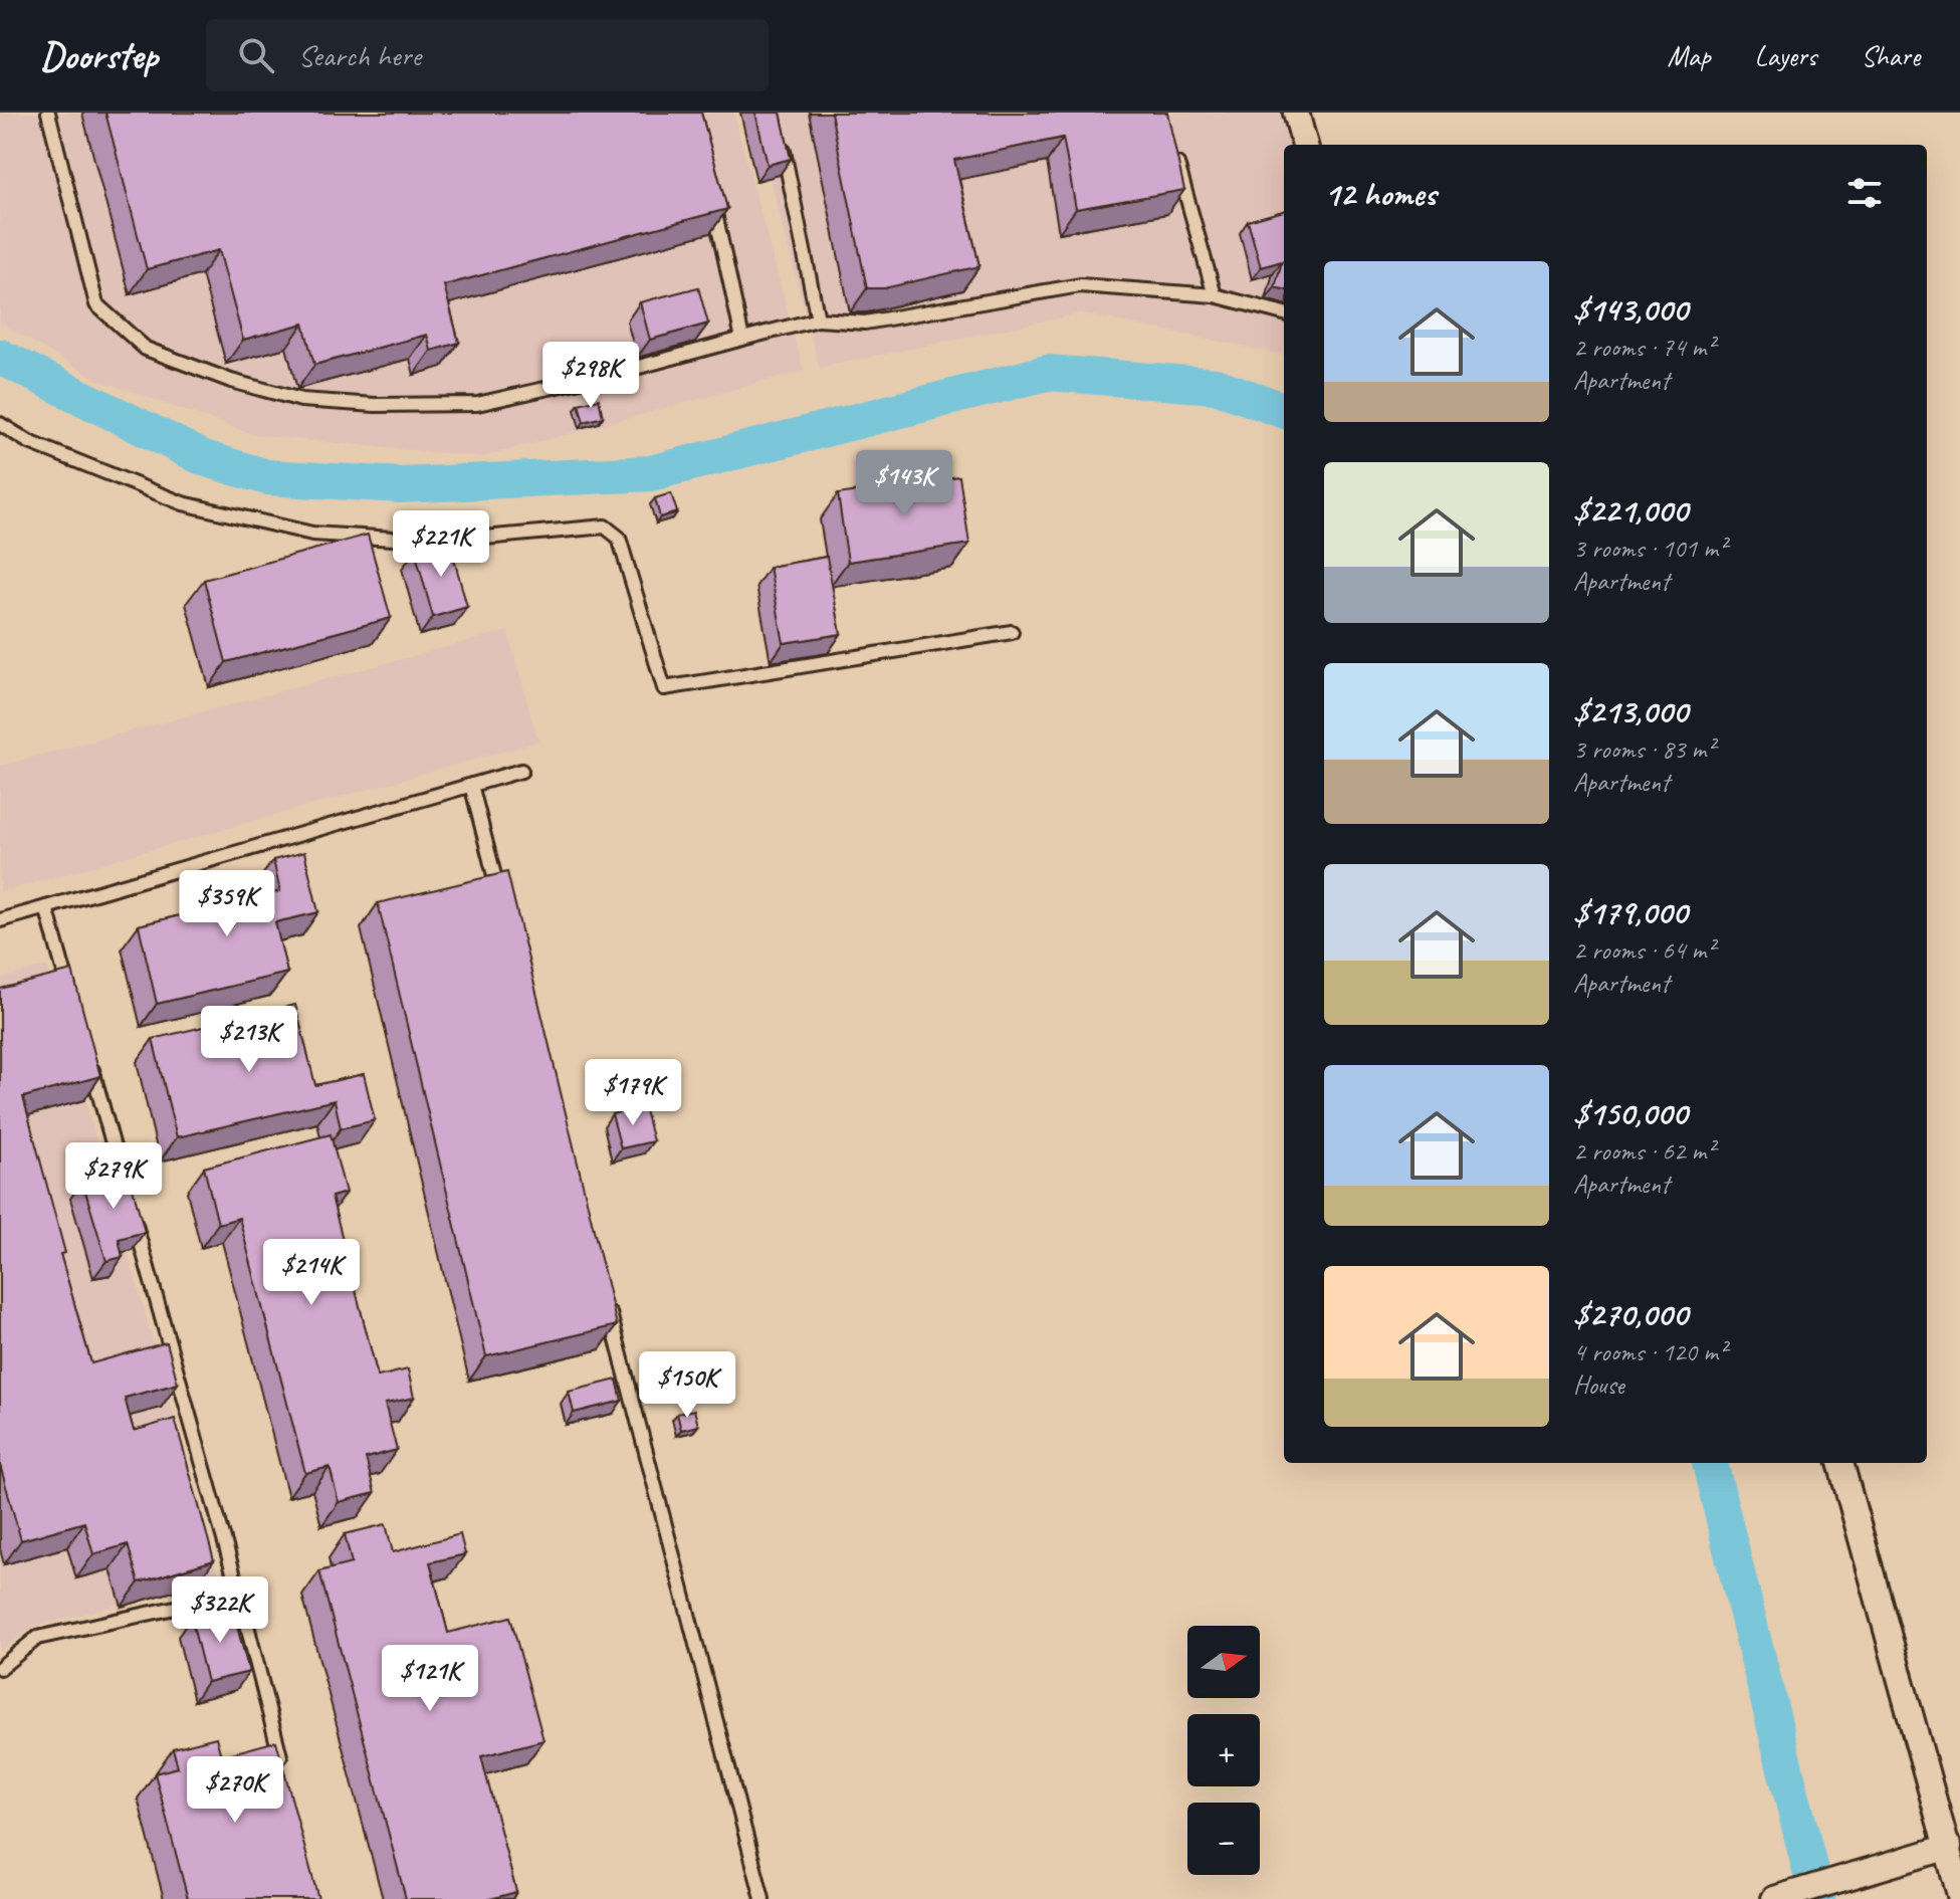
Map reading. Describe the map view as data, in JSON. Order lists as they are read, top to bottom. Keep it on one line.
{"north":"right","page":{"header":"Doorstep","search":"Search here","nav":["Map","Layers","Share"],"heading":"12 homes","list":[{"name":"$143,000","note":"2 rooms · 74 m² · Apartment"},{"name":"$221,000","note":"3 rooms · 101 m² · Apartment"},{"name":"$213,000","note":"3 rooms · 83 m² · Apartment"},{"name":"$179,000","note":"2 rooms · 64 m² · Apartment"},{"name":"$150,000","note":"2 rooms · 62 m² · Apartment"},{"name":"$270,000","note":"4 rooms · 120 m² · House"}],"price":["$298K","$143K","$221K","$359K","$213K","$179K","$279K","$214K","$150K","$322K","$121K","$270K"],"map_buttons":["+","−"]}}
